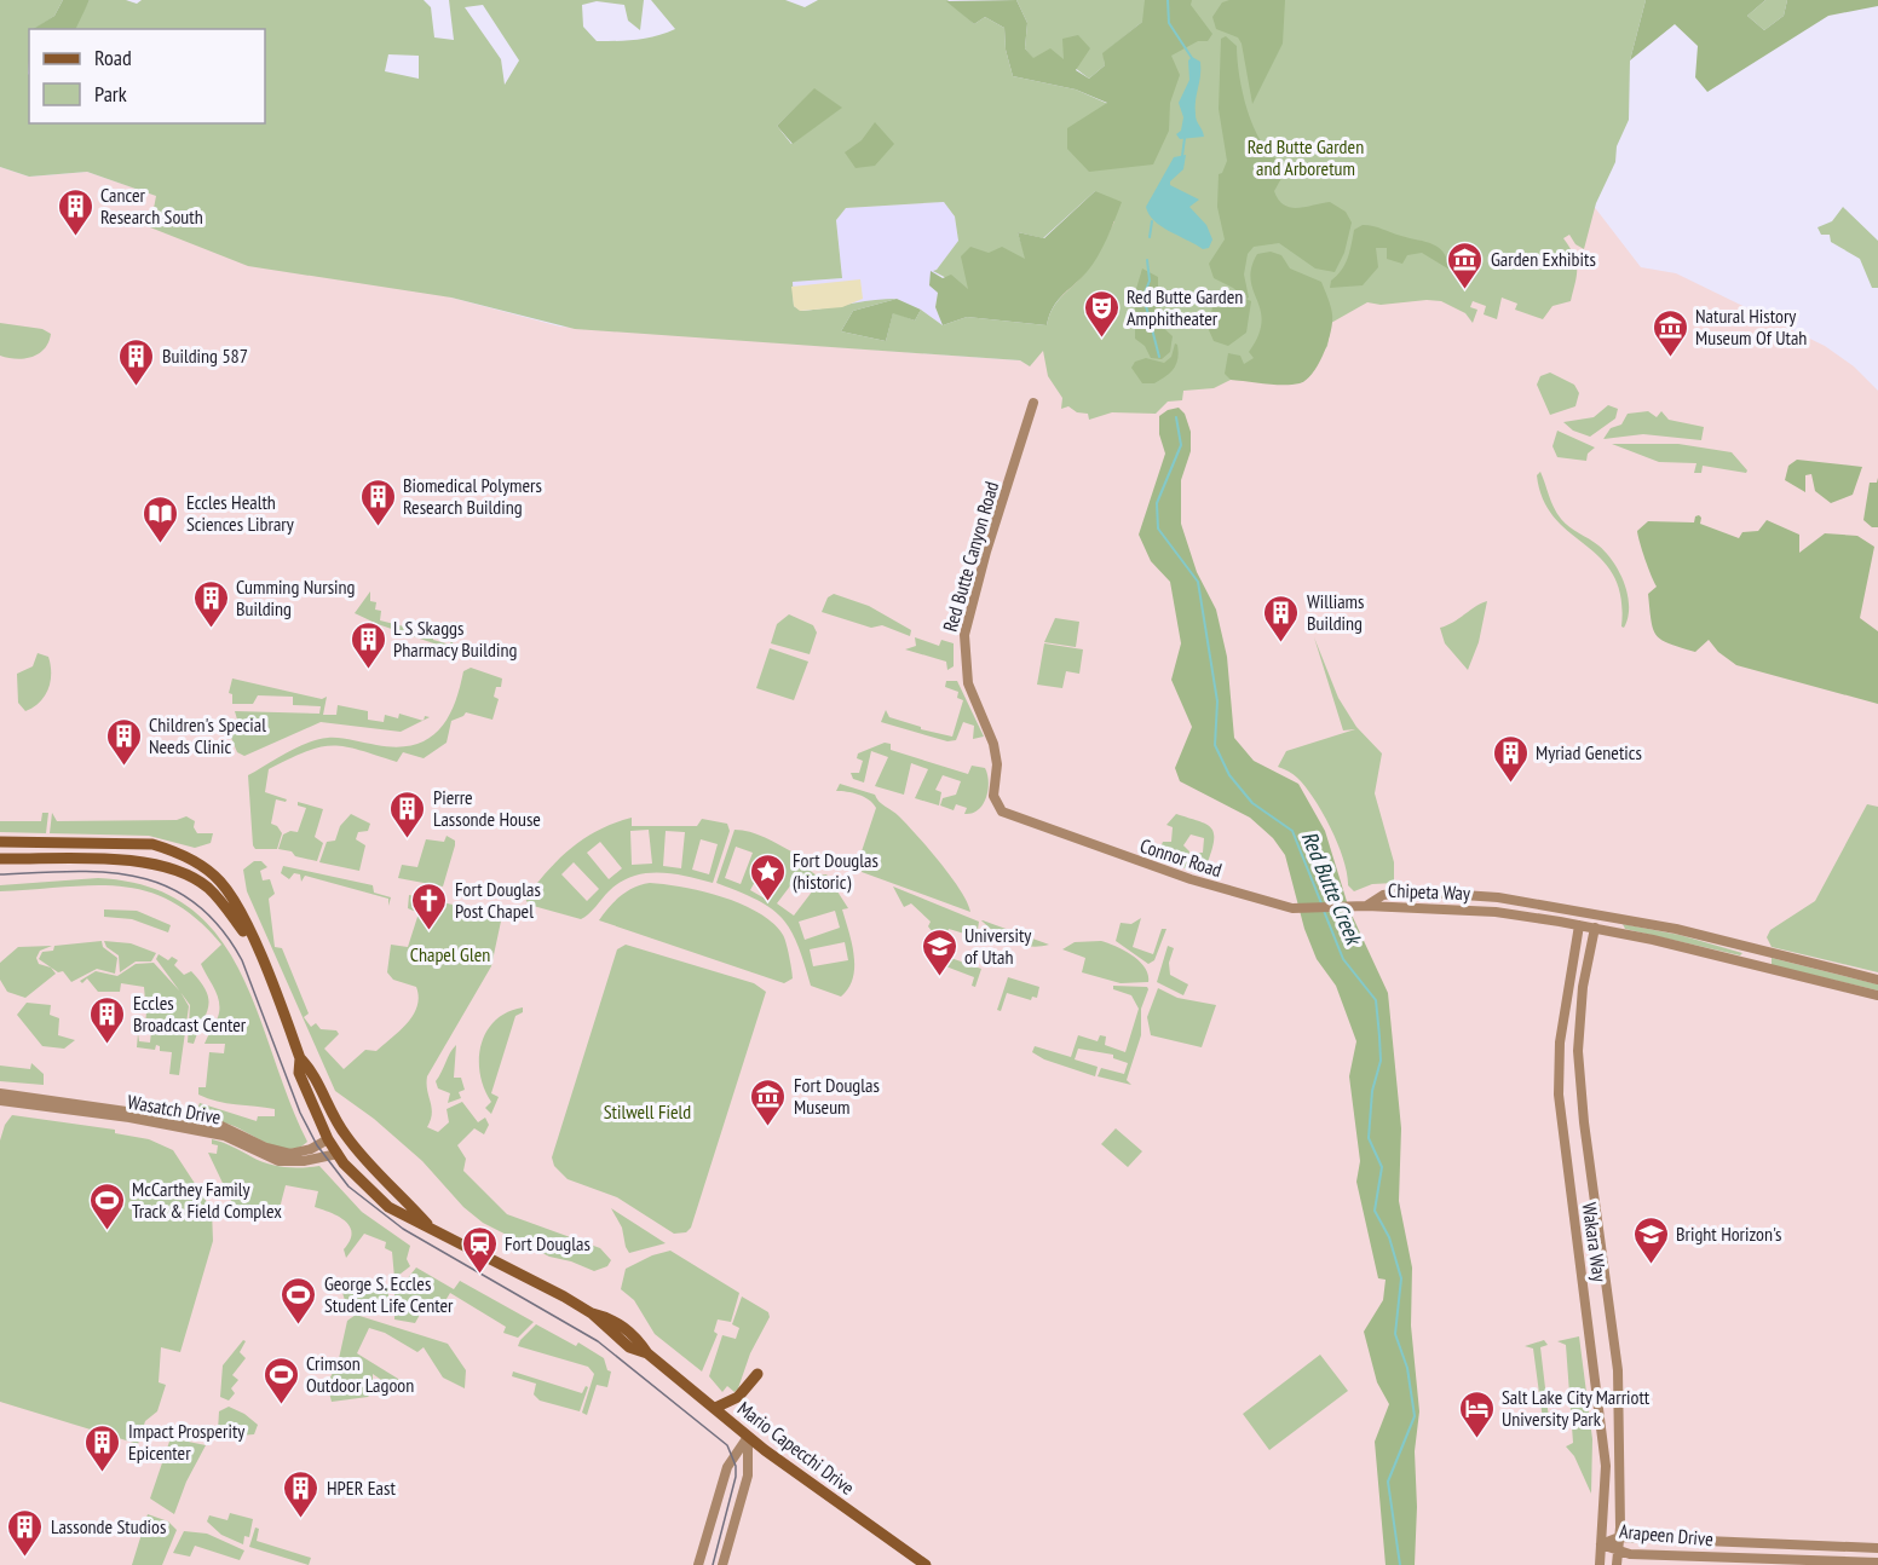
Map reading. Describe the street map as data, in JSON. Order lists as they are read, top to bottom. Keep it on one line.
{"streets":{"main road":["Mario Capecchi Drive"],"street":["Red Butte Canyon Road","Connor Road","Chipeta Way","Wasatch Drive","Wakara Way","Arapeen Drive"]},"crossings":[["Red Butte Canyon Road","Connor Road"],["Connor Road","Chipeta Way"],["Chipeta Way","Wakara Way"],["Wasatch Drive","Mario Capecchi Drive"],["Wakara Way","Arapeen Drive"]],"water":["Red Butte Creek"],"parks":["Red Butte Garden and Arboretum","Chapel Glen","Stilwell Field"],"places":{"building":["Cancer Research South","Building 587","Biomedical Polymers Research Building","Cumming Nursing Building","Williams Building","L S Skaggs Pharmacy Building","Children's Special Needs Clinic","Myriad Genetics","Pierre Lassonde House","Eccles Broadcast Center","Impact Prosperity Epicenter","HPER East","Lassonde Studios"],"museum":["Garden Exhibits","Natural History Museum Of Utah","Fort Douglas Museum"],"theatre":["Red Butte Garden Amphitheater"],"library":["Eccles Health Sciences Library"],"place":["Fort Douglas (historic)"],"church":["Fort Douglas Post Chapel"],"school or university":["University of Utah","Bright Horizon's"],"sports":["McCarthey Family Track & Field Complex","George S. Eccles Student Life Center","Crimson Outdoor Lagoon"],"station":["Fort Douglas"],"hotel":["Salt Lake City Marriott University Park"]},"legend":["Road","Park"]}
